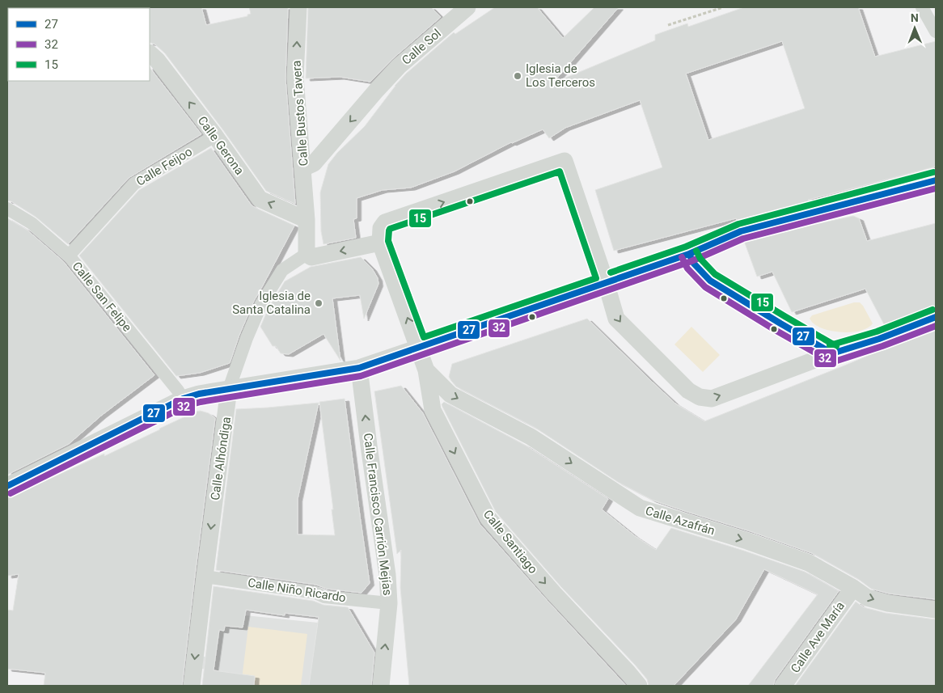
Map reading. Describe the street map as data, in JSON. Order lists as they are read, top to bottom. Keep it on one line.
{"streets":{"street":["Calle Sol","Calle Bustos Tavera","Calle Gerona","Calle Feijoo","Calle San Felipe","Calle Alhóndiga","Calle Francisco Carrión Mejías","Calle Azafrán","Calle Santiago","Calle Niño Ricardo","Calle Ave María"]},"crossings":[["Calle Sol","Calle Bustos Tavera"],["Calle Bustos Tavera","Calle Gerona"],["Calle Bustos Tavera","Calle Alhóndiga"],["Calle Gerona","Calle Feijoo"],["Calle Feijoo","Calle San Felipe"],["Calle Alhóndiga","Calle Niño Ricardo"],["Calle Francisco Carrión Mejías","Calle Niño Ricardo"],["Calle Azafrán","Calle Santiago"],["Calle Azafrán","Calle Ave María"]],"one_way":["Calle Sol","Calle Bustos Tavera","Calle Gerona","Calle Alhóndiga","Calle Francisco Carrión Mejías","Calle Azafrán"],"places":["Iglesia de Los Terceros","Iglesia de Santa Catalina"],"lines":["transit line 15","transit line 27","transit line 32"],"legend":["27","32","15"],"north":"top"}
